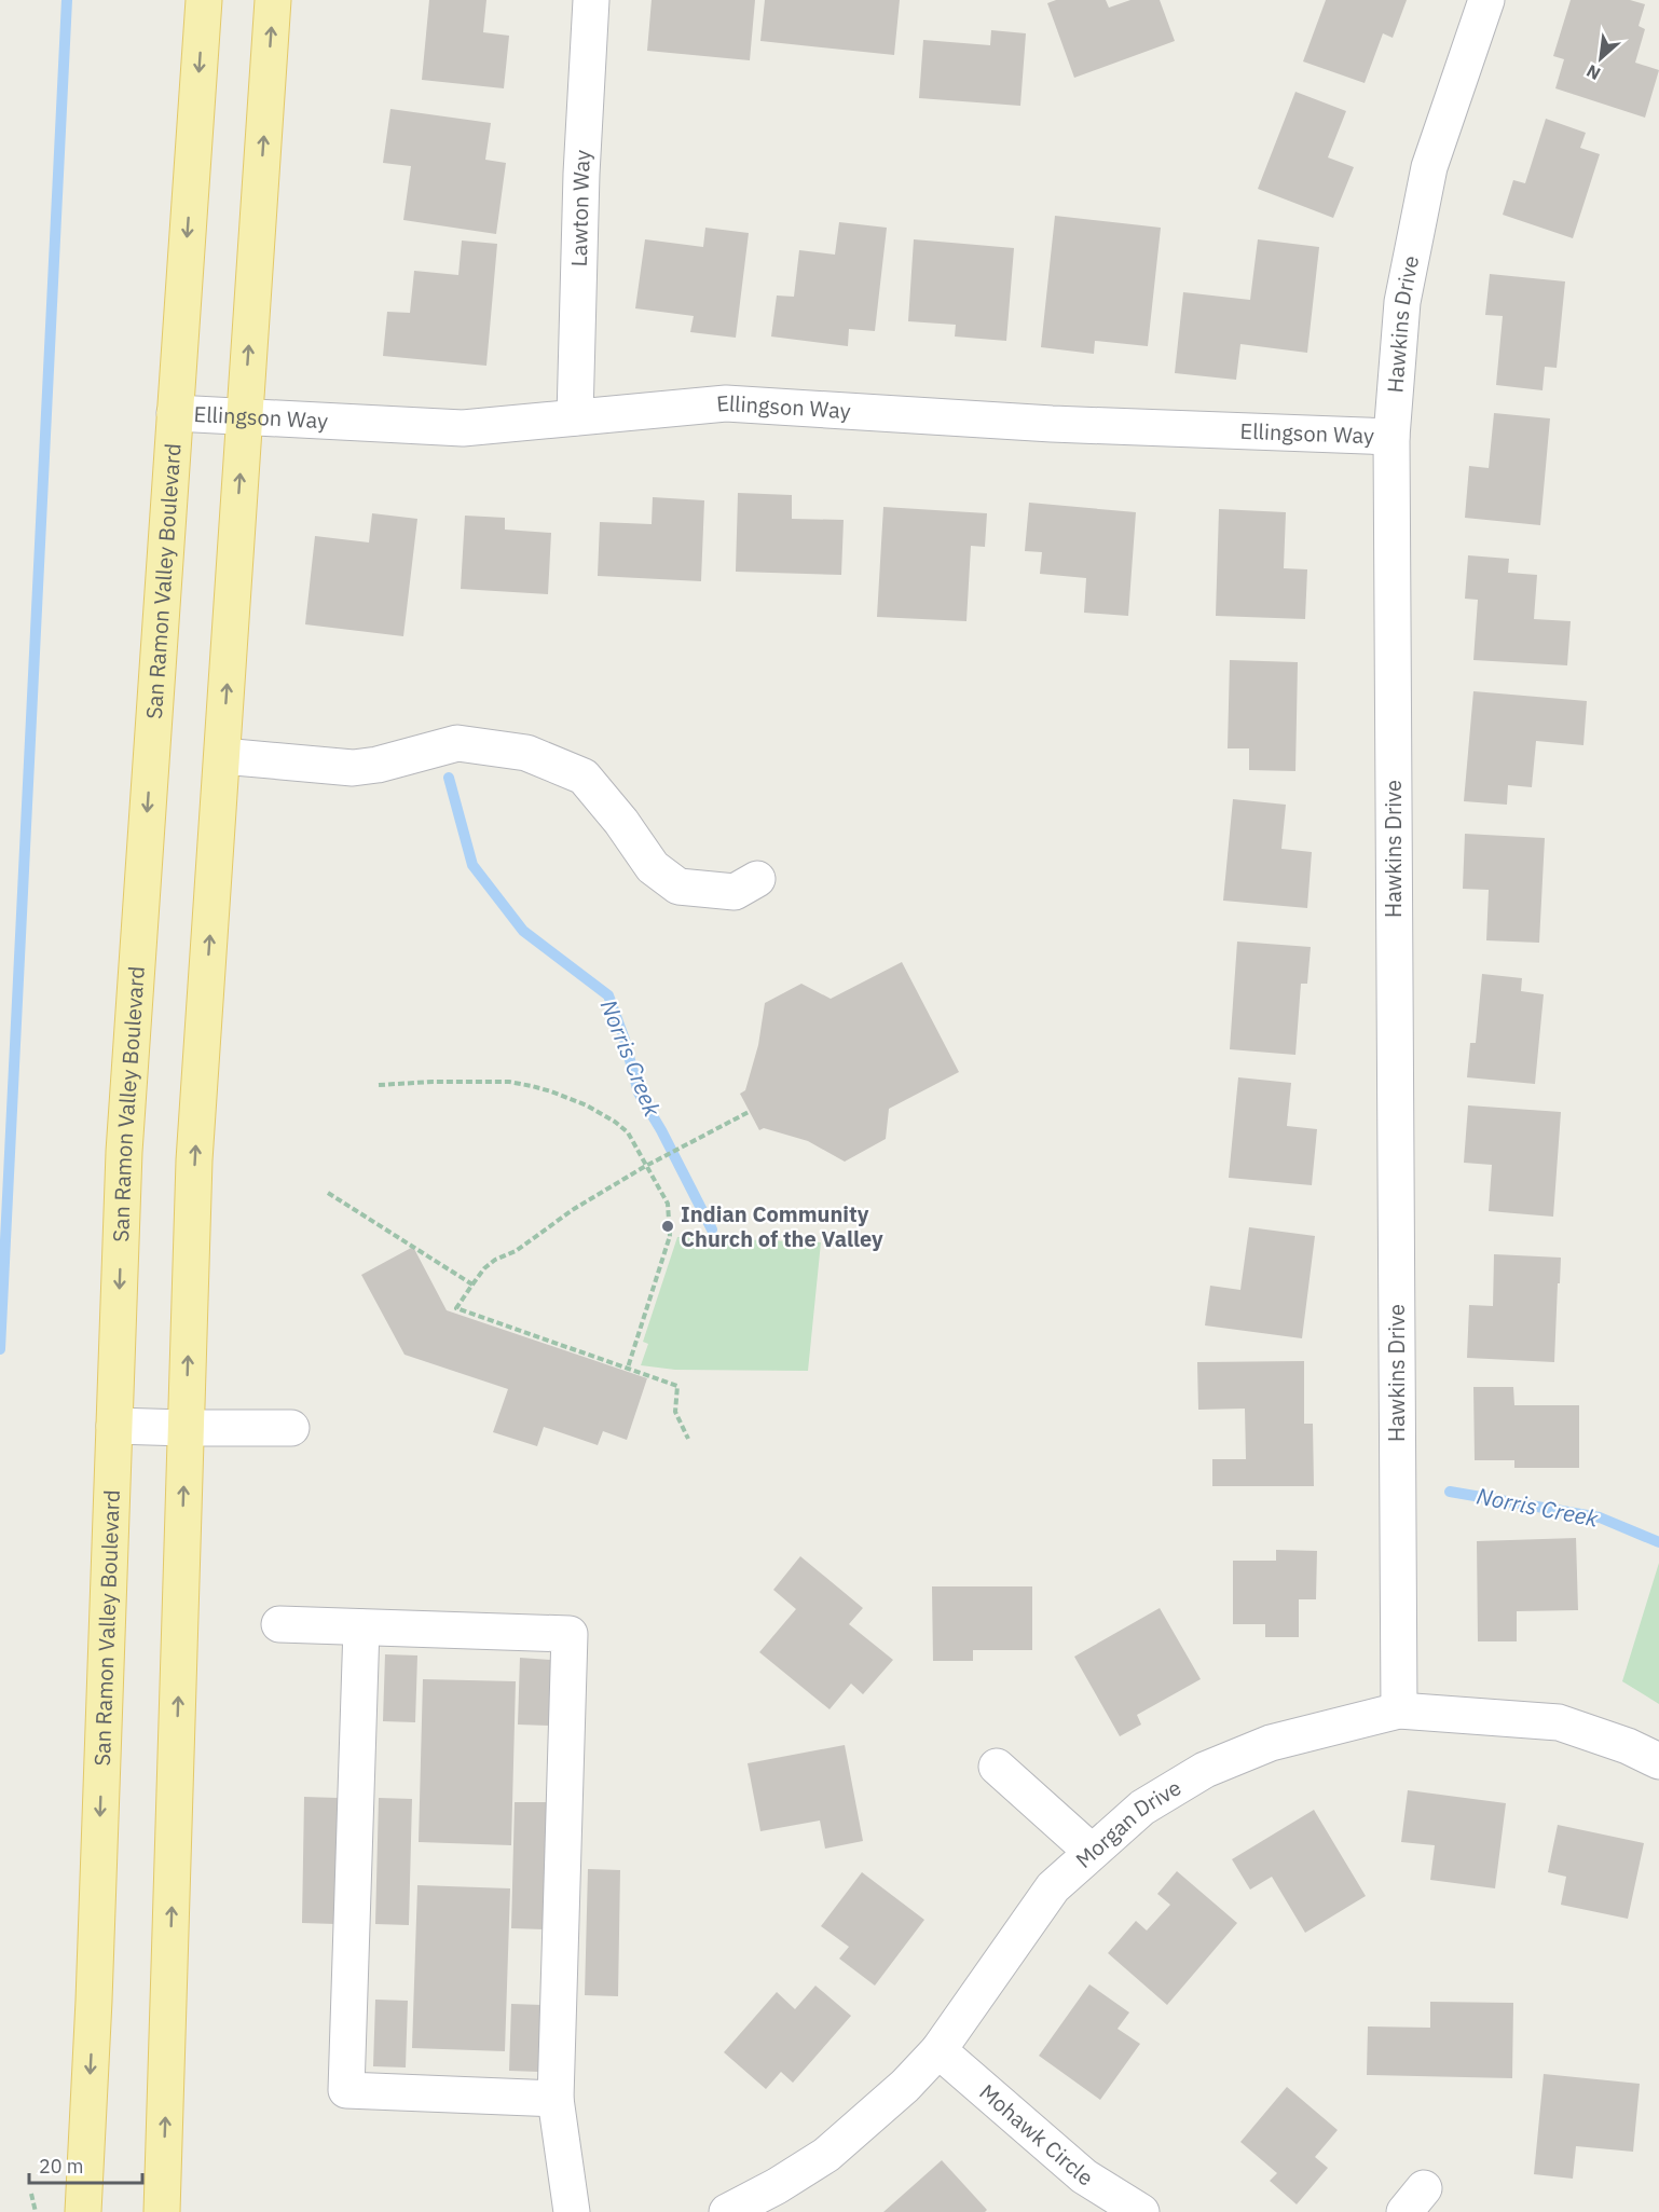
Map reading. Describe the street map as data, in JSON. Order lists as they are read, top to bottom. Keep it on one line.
{"streets":{"main road":["San Ramon Valley Boulevard"],"street":["Lawton Way","Hawkins Drive","Ellingson Way","Morgan Drive","Mohawk Circle"]},"crossings":[["Lawton Way","Ellingson Way"],["Hawkins Drive","Ellingson Way"],["Hawkins Drive","Morgan Drive"],["Ellingson Way","San Ramon Valley Boulevard"],["Morgan Drive","Mohawk Circle"]],"water":["Norris Creek"],"places":["Indian Community Church of the Valley"],"scale_bar":"20 m","north":"bottom left"}
